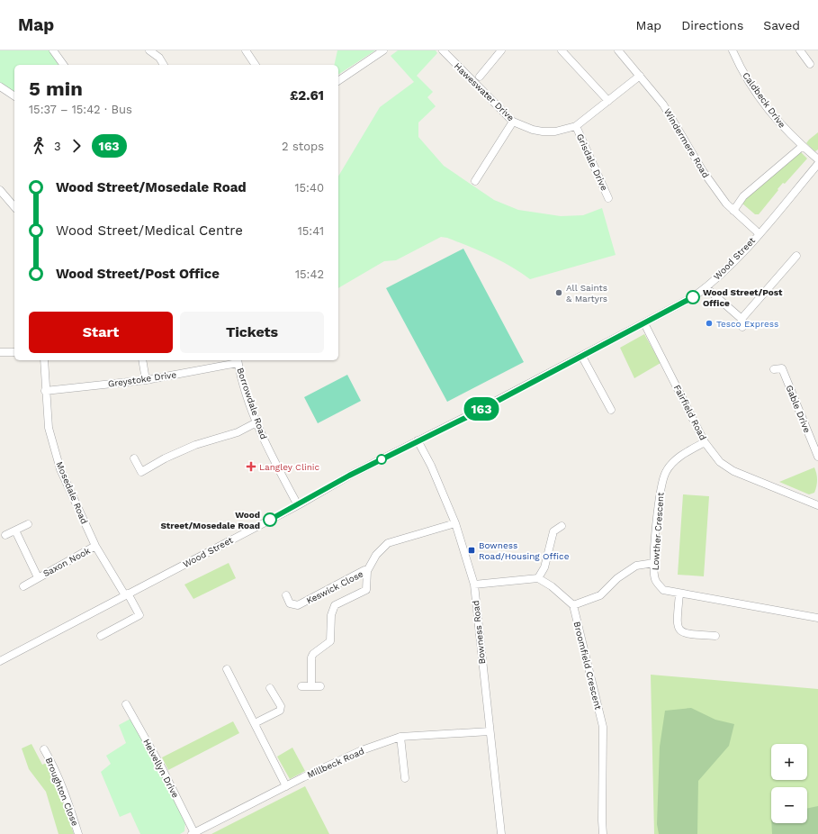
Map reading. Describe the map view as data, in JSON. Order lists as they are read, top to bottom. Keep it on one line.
{"streets":{"street":["Haweswater Drive","Caldbeck Drive","Windermere Road","Grisdale Drive","Wood Street","Greystoke Drive","Borrowdale Road","Gable Drive","Fairfield Road","Mosedale Road","Lowther Crescent","Saxon Nook","Keswick Close","Bowness Road","Broomfield Crescent","Millbeck Road","Helvellyn Drive","Broughton Close"]},"crossings":[["Haweswater Drive","Windermere Road"],["Haweswater Drive","Grisdale Drive"],["Windermere Road","Wood Street"],["Wood Street","Borrowdale Road"],["Wood Street","Fairfield Road"],["Wood Street","Mosedale Road"],["Wood Street","Bowness Road"],["Greystoke Drive","Borrowdale Road"],["Greystoke Drive","Mosedale Road"],["Fairfield Road","Lowther Crescent"],["Mosedale Road","Saxon Nook"],["Keswick Close","Bowness Road"],["Bowness Road","Millbeck Road"],["Millbeck Road","Helvellyn Drive"]],"places":{"other":["All Saints & Martyrs","Wood Street/Post Office","Tesco Express","Wood Street/Mosedale Road"],"health":["Langley Clinic"],"transit":["Bowness Road/Housing Office"]},"lines":["bus line 163"],"page":{"header":"Map","nav":["Map","Directions","Saved"],"on_map":"163","heading":["5 min","15:37 – 15:42 · Bus","£2.61"],"legs":["3","163","2 stops"],"list":[{"name":"Wood Street/Mosedale Road","value":"15:40"},{"name":"Wood Street/Medical Centre","value":"15:41"},{"name":"Wood Street/Post Office","value":"15:42"}],"buttons":["Start","Tickets"],"map_buttons":["+","−"]}}
